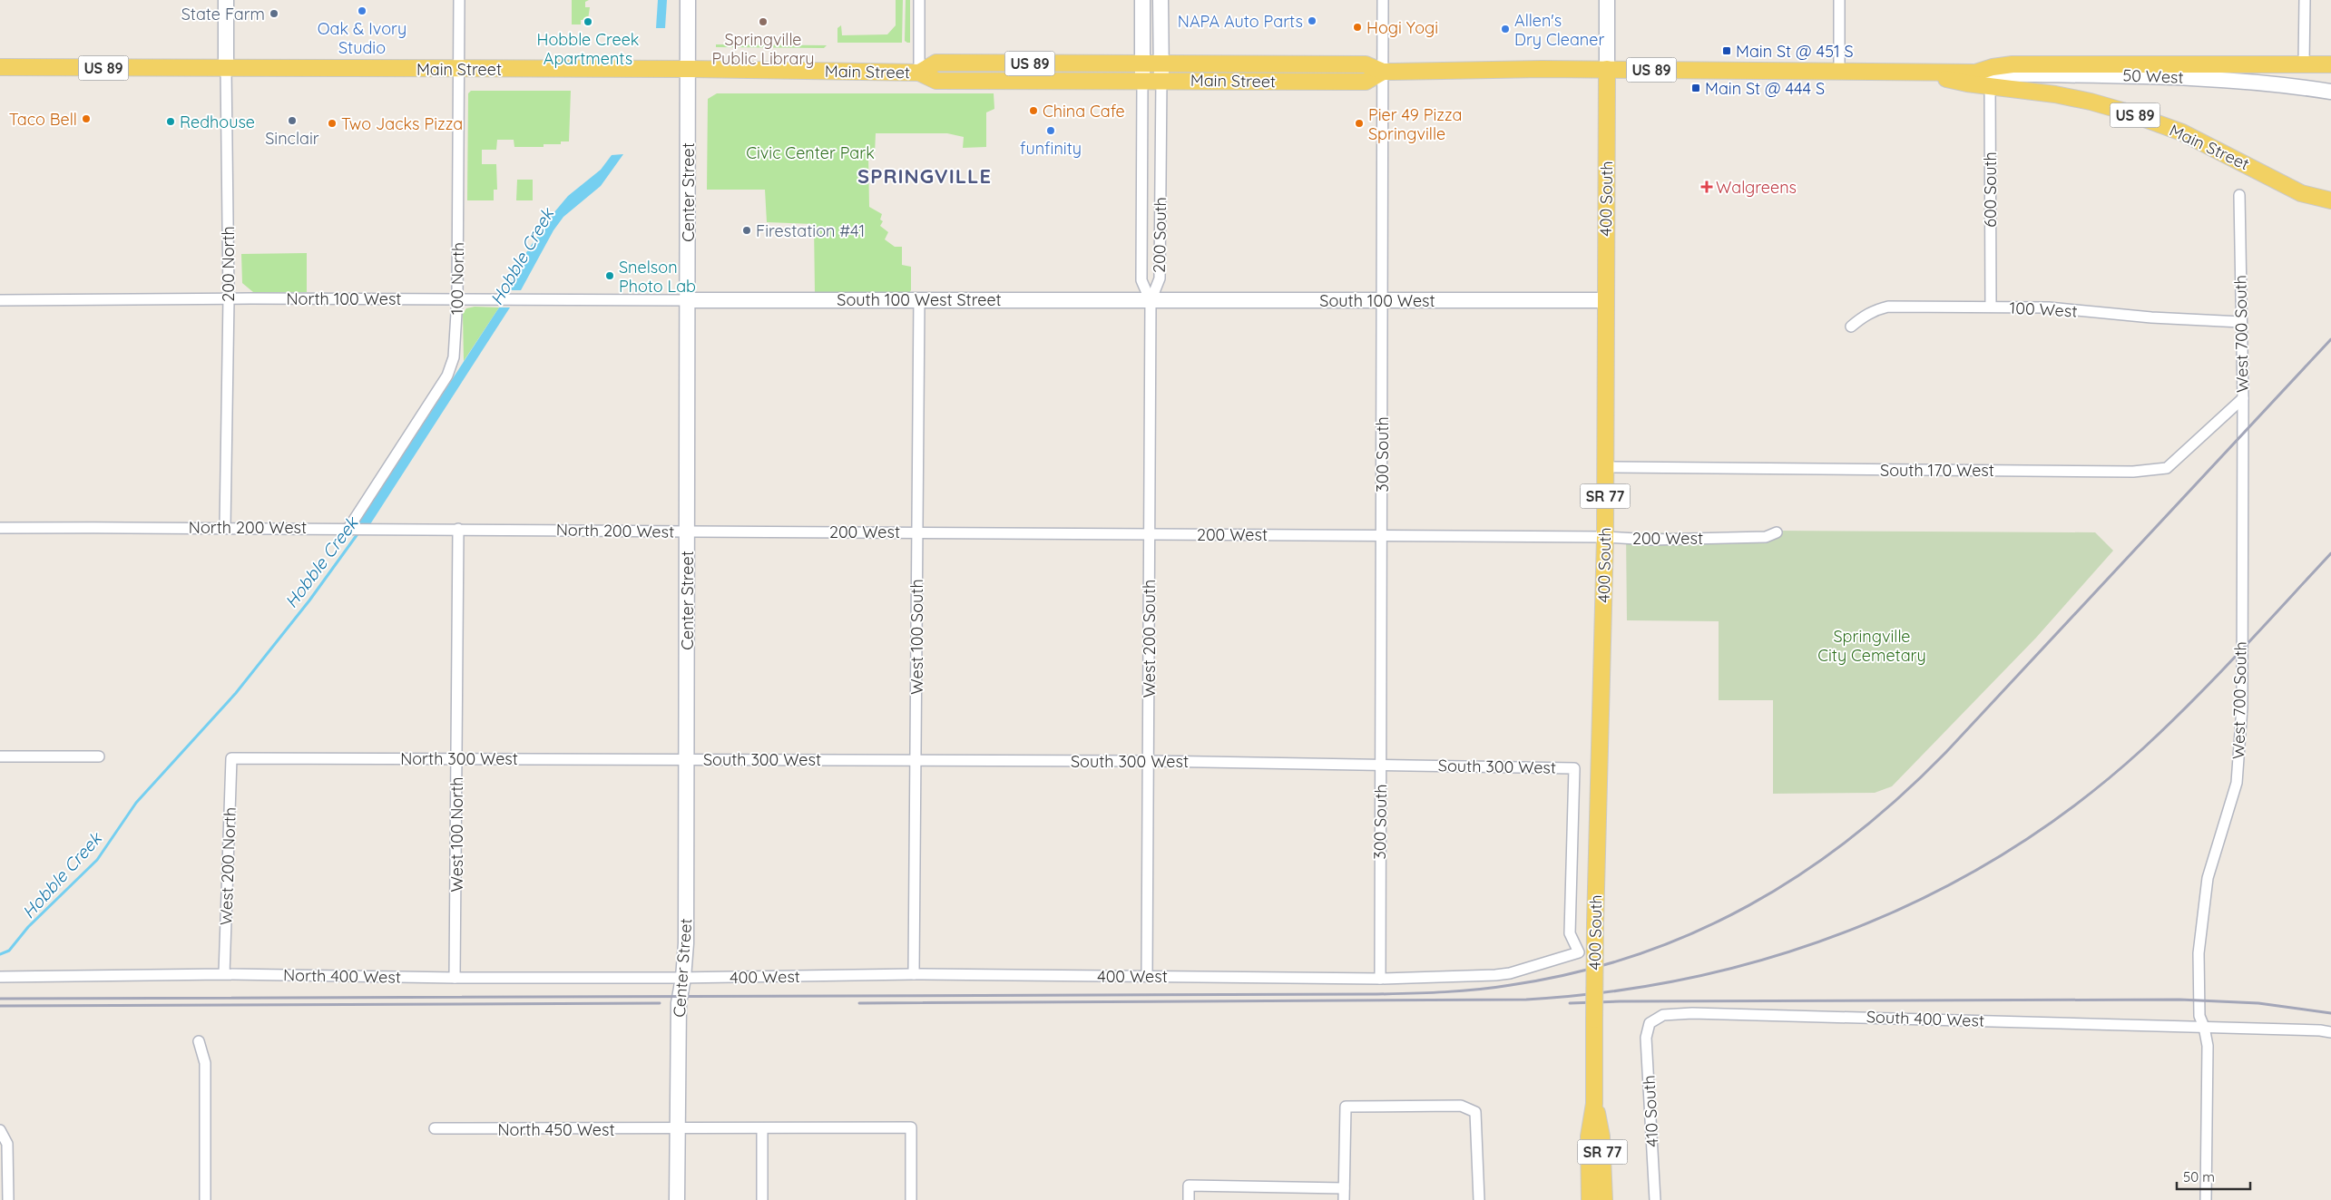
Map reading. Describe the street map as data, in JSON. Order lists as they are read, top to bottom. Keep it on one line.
{"streets":{"main road":["US 89","Main Street","400 South","SR 77"],"street":["50 West","600 South","Center Street","200 South","200 North","100 North","North 100 West","South 100 West Street","South 100 West","100 West","West 700 South","300 South","South 170 West","North 200 West","200 West","West 100 South","West 200 South","North 300 West","South 300 West","West 100 North","West 200 North","North 400 West","400 West","South 400 West","410 South","North 450 West"]},"crossings":[["Main Street","50 West"],["Main Street","600 South"],["Main Street","Center Street"],["Main Street","400 South"],["Main Street","200 South"],["Main Street","200 North"],["Main Street","100 North"],["Main Street","300 South"],["50 West","600 South"],["600 South","100 West"],["Center Street","North 100 West"],["Center Street","South 100 West Street"],["Center Street","North 200 West"],["Center Street","200 West"],["Center Street","North 300 West"],["Center Street","South 300 West"],["Center Street","North 400 West"],["Center Street","400 West"],["Center Street","North 450 West"],["400 South","South 100 West"],["400 South","South 170 West"],["400 South","200 West"],["400 South","South 300 West"],["400 South","400 West"],["200 South","South 100 West Street"],["200 South","South 100 West"],["200 South","West 200 South"],["200 North","North 100 West"],["200 North","North 200 West"],["100 North","North 100 West"],["100 North","North 200 West"],["North 100 West","South 100 West Street"],["South 100 West Street","South 100 West"],["South 100 West Street","West 100 South"],["South 100 West Street","West 200 South"],["South 100 West","300 South"],["South 100 West","West 200 South"],["100 West","West 700 South"],["West 700 South","South 170 West"],["West 700 South","South 400 West"],["300 South","200 West"],["300 South","South 300 West"],["300 South","400 West"],["North 200 West","200 West"],["North 200 West","West 100 North"],["200 West","West 100 South"],["200 West","West 200 South"],["West 100 South","South 300 West"],["West 100 South","400 West"],["West 200 South","South 300 West"],["West 200 South","400 West"],["North 300 West","South 300 West"],["North 300 West","West 100 North"],["North 300 West","West 200 North"],["West 100 North","North 400 West"],["West 200 North","North 400 West"],["North 400 West","400 West"],["South 400 West","410 South"]],"districts":["SPRINGVILLE"],"water":["Hobble Creek"],"parks":["Civic Center Park","Springville City Cemetary"],"places":{"other":["Oak & Ivory Studio","State Farm","NAPA Auto Parts","Hobble Creek Apartments","Springville Public Library","Hogi Yogi","Allen's Dry Cleaner","China Cafe","Taco Bell","Sinclair","Redhouse","Two Jacks Pizza","Pier 49 Pizza Springville","funfinity","Firestation #41","Snelson Photo Lab"],"transit":["Main St @ 451 S","Main St @ 444 S"],"health":["Walgreens"]},"scale_bar":"50 m"}
